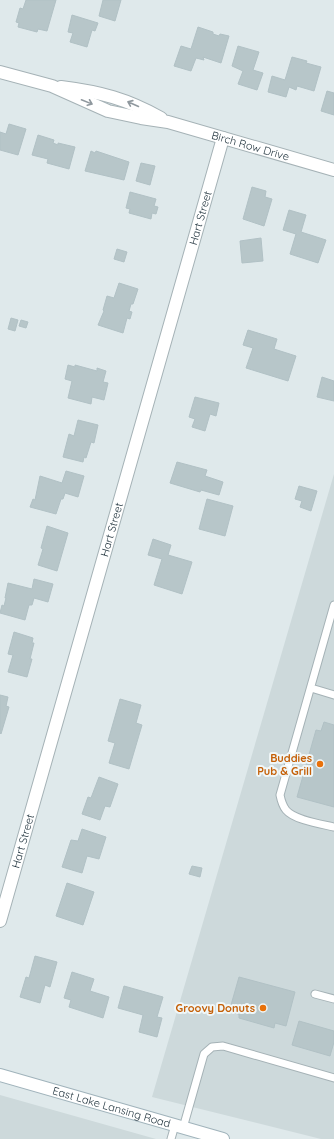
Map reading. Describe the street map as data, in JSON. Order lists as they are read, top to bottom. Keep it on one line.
{"streets":{"street":["Birch Row Drive","Hart Street","East Lake Lansing Road"]},"crossings":[["Birch Row Drive","Hart Street"]],"places":["Buddies Pub & Grill","Groovy Donuts"]}
